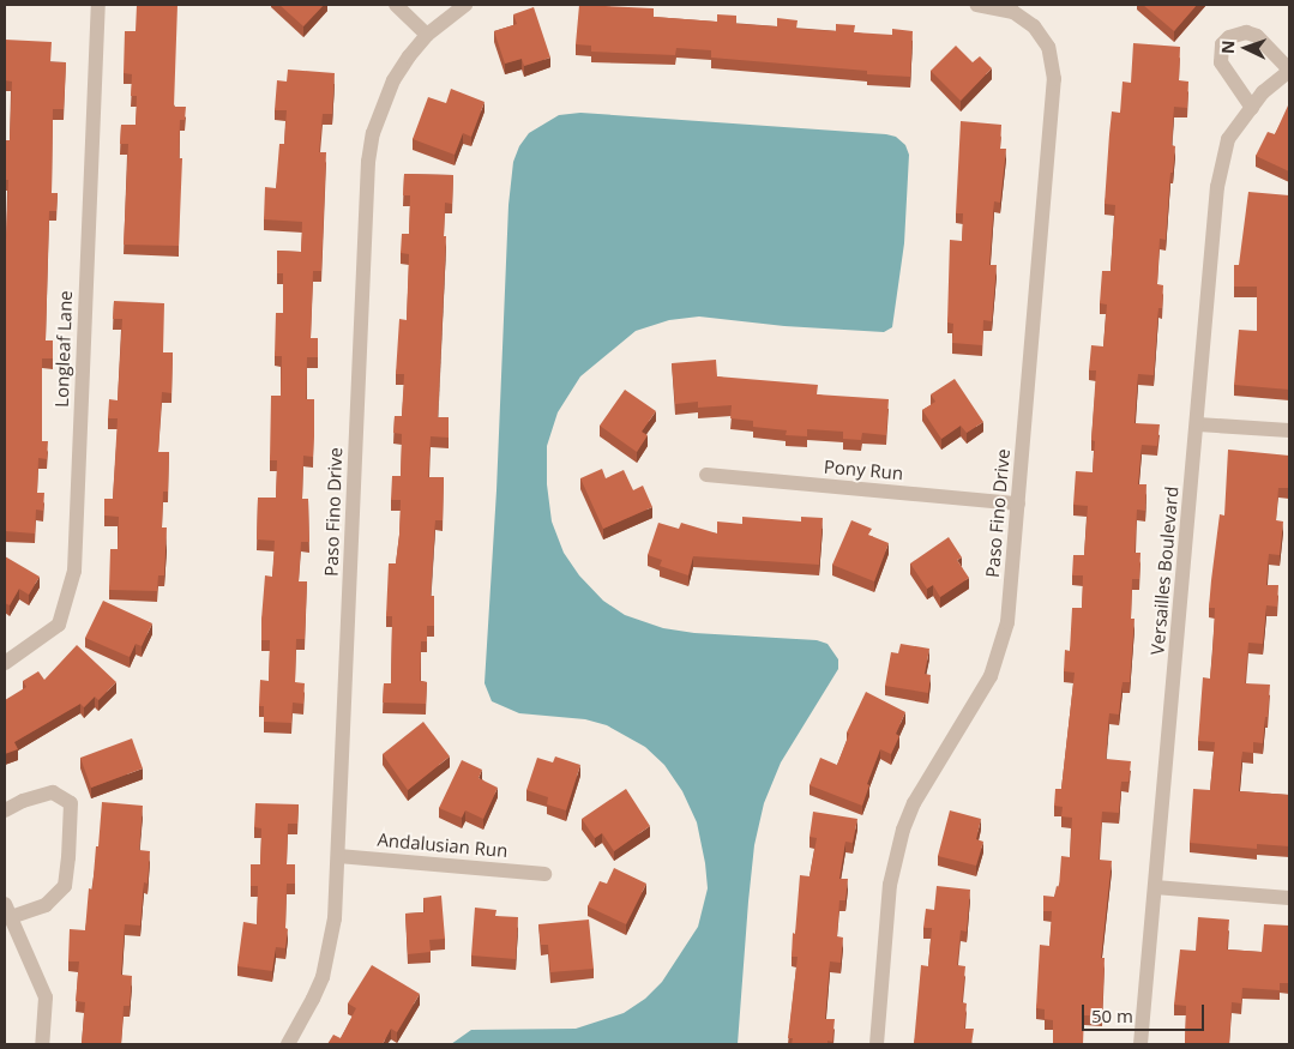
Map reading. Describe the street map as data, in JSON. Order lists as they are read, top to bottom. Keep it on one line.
{"streets":{"street":["Longleaf Lane","Pony Run","Paso Fino Drive","Versailles Boulevard","Andalusian Run"]},"crossings":[["Pony Run","Paso Fino Drive"],["Paso Fino Drive","Andalusian Run"]],"scale_bar":"50 m","north":"left"}
